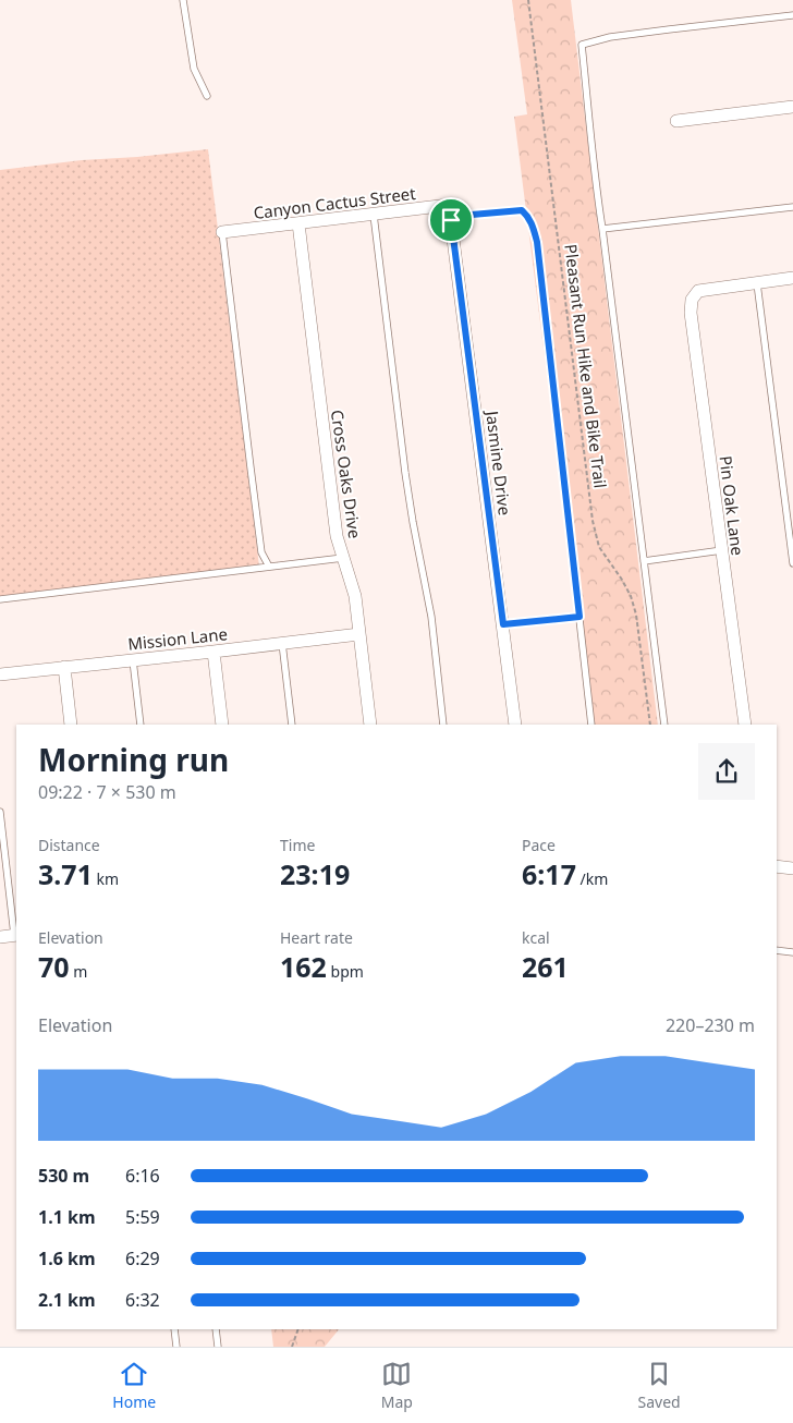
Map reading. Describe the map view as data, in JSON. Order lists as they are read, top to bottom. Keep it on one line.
{"streets":{"street":["Canyon Cactus Street","Jasmine Drive","Cross Oaks Drive","Pin Oak Lane","Mission Lane"],"path":["Pleasant Run Hike and Bike Trail"]},"crossings":[["Canyon Cactus Street","Jasmine Drive"],["Canyon Cactus Street","Cross Oaks Drive"],["Cross Oaks Drive","Mission Lane"]],"page":{"heading":["Morning run","09:22 · 7 × 530 m"],"stats":[["Distance","3.71 km"],["Time","23:19"],["Pace","6:17 /km"],["Elevation","70 m"],["Heart rate","162 bpm"],["kcal","261"]],"chart":["Elevation","220–230 m"],"list":[{"name":"530 m","note":"6:16"},{"name":"1.1 km","note":"5:59"},{"name":"1.6 km","note":"6:29"},{"name":"2.1 km","note":"6:32"}],"tabs":["Home","Map","Saved"]}}
